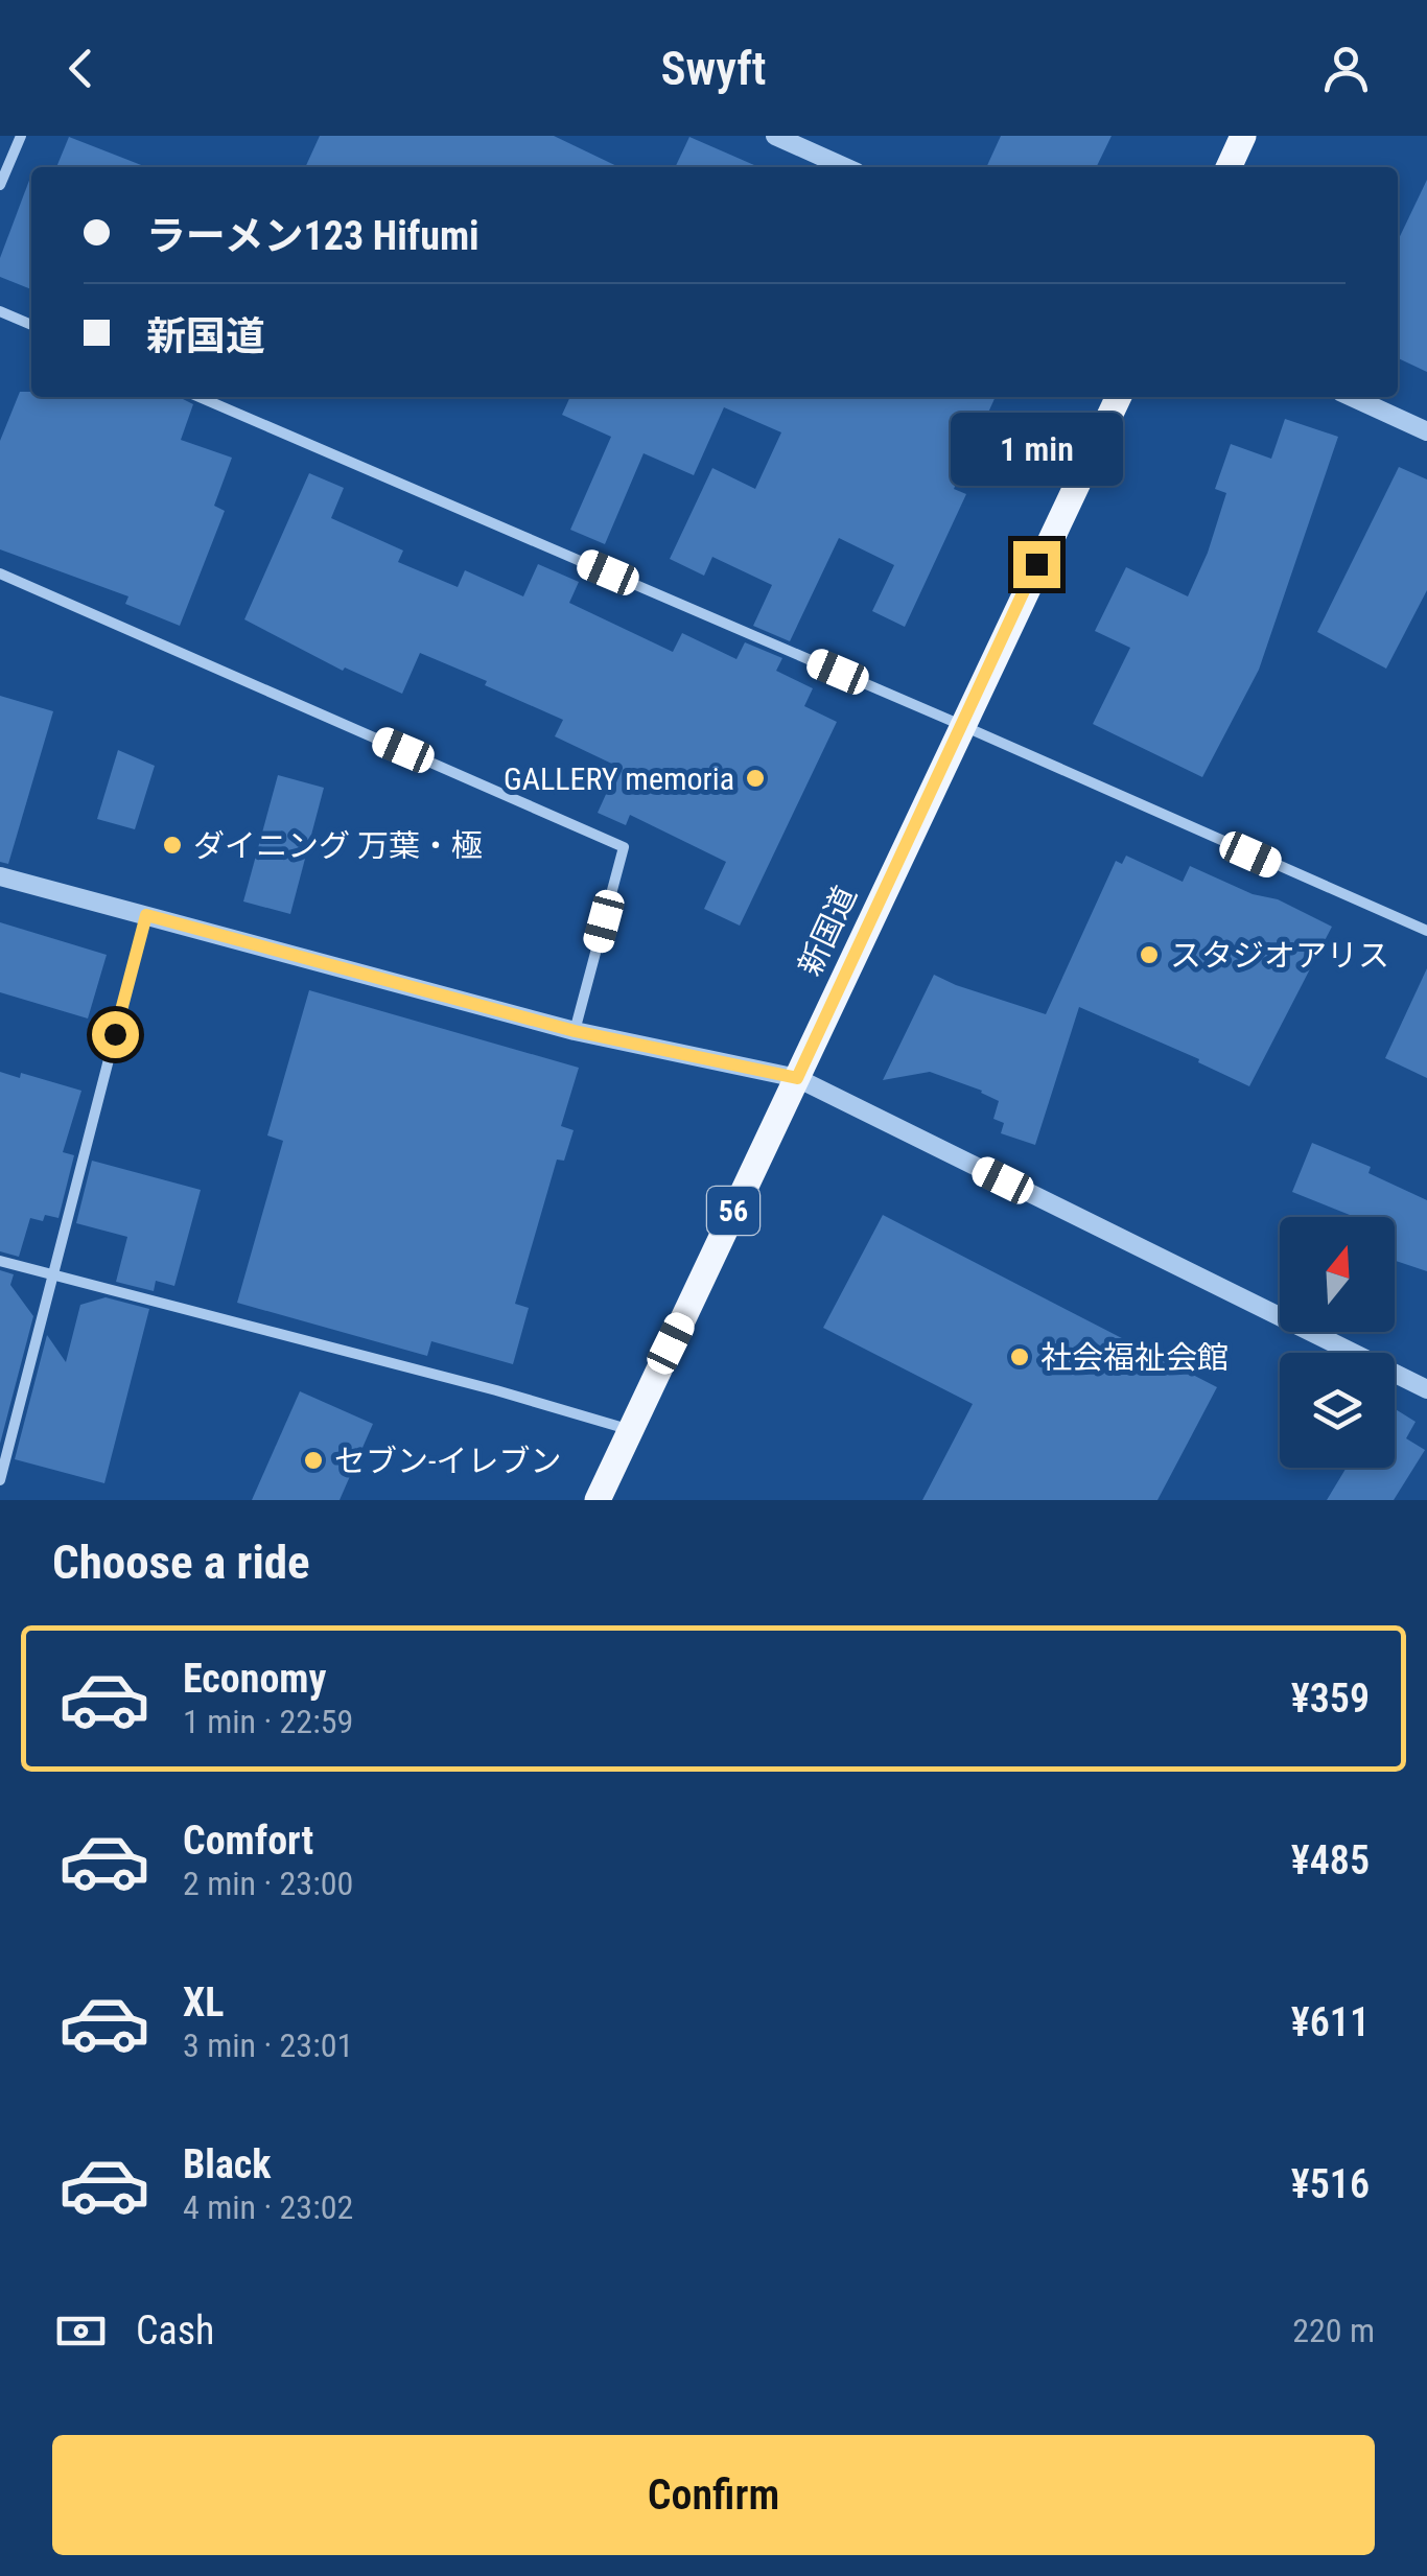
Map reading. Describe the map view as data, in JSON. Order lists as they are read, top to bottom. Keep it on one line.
{"streets":{"main road":["新国道","56"]},"places":["GALLERY memoria","ダイニング 万葉・極","スタジオアリス","社会福祉会館","セブン-イレブン"],"north":"top","page":{"header":"Swyft","banner":["ラーメン123 Hifumi","新国道"],"bubble":"1 min","heading":"Choose a ride","list":[{"name":"Economy","note":"1 min · 22:59","value":"¥359"},{"name":"Comfort","note":"2 min · 23:00","value":"¥485"},{"name":"XL","note":"3 min · 23:01","value":"¥611"},{"name":"Black","note":"4 min · 23:02","value":"¥516"}],"pay":["Cash","220 m"],"buttons":"Confirm"}}
